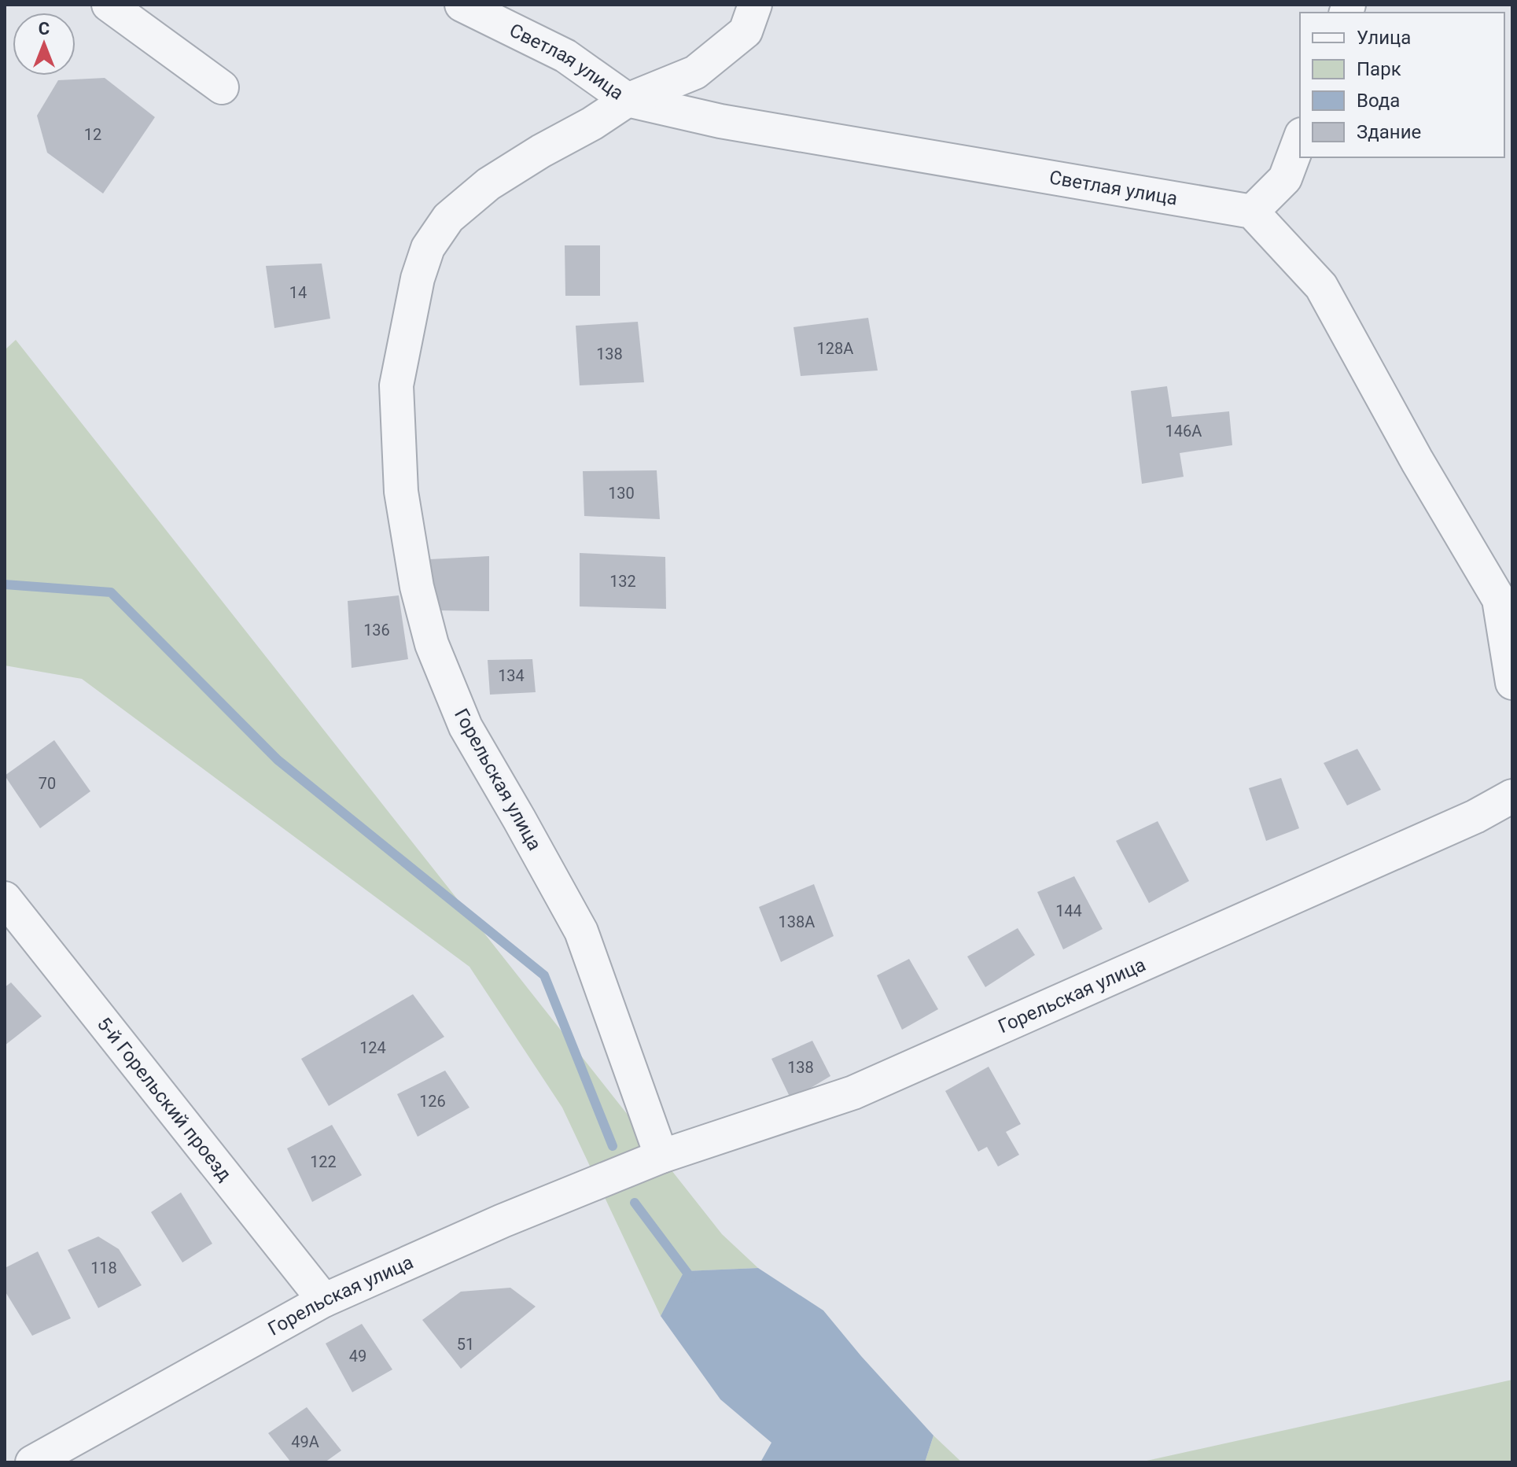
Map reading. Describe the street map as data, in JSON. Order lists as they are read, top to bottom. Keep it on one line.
{"streets":{"street":["Светлая улица","Горельская улица","5-й Горельский проезд"]},"crossings":[["Светлая улица","Горельская улица"],["Горельская улица","5-й Горельский проезд"]],"house_numbers":["12","14","128А","138","146А","130","132","136","134","70","144","138А","124","138","126","122","118","51","49","49А"],"legend":["Улица","Парк","Вода","Здание"],"north":"top"}
